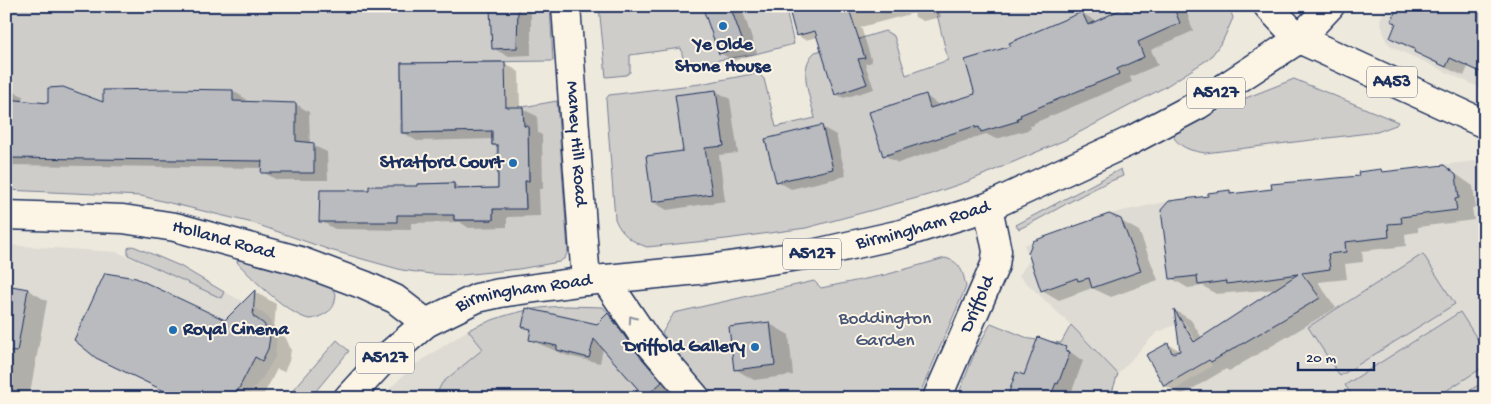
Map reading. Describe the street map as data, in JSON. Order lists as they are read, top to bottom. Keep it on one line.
{"streets":{"main road":["A453","A5127","Maney Hill Road","Birmingham Road","Holland Road","Driffold"]},"crossings":[["A453","Birmingham Road"],["Maney Hill Road","Birmingham Road"],["Birmingham Road","Holland Road"],["Birmingham Road","Driffold"]],"parks":["Boddington Garden"],"places":["Ye Olde Stone House","Stratford Court","Royal Cinema","Driffold Gallery"],"scale_bar":"20 m"}
